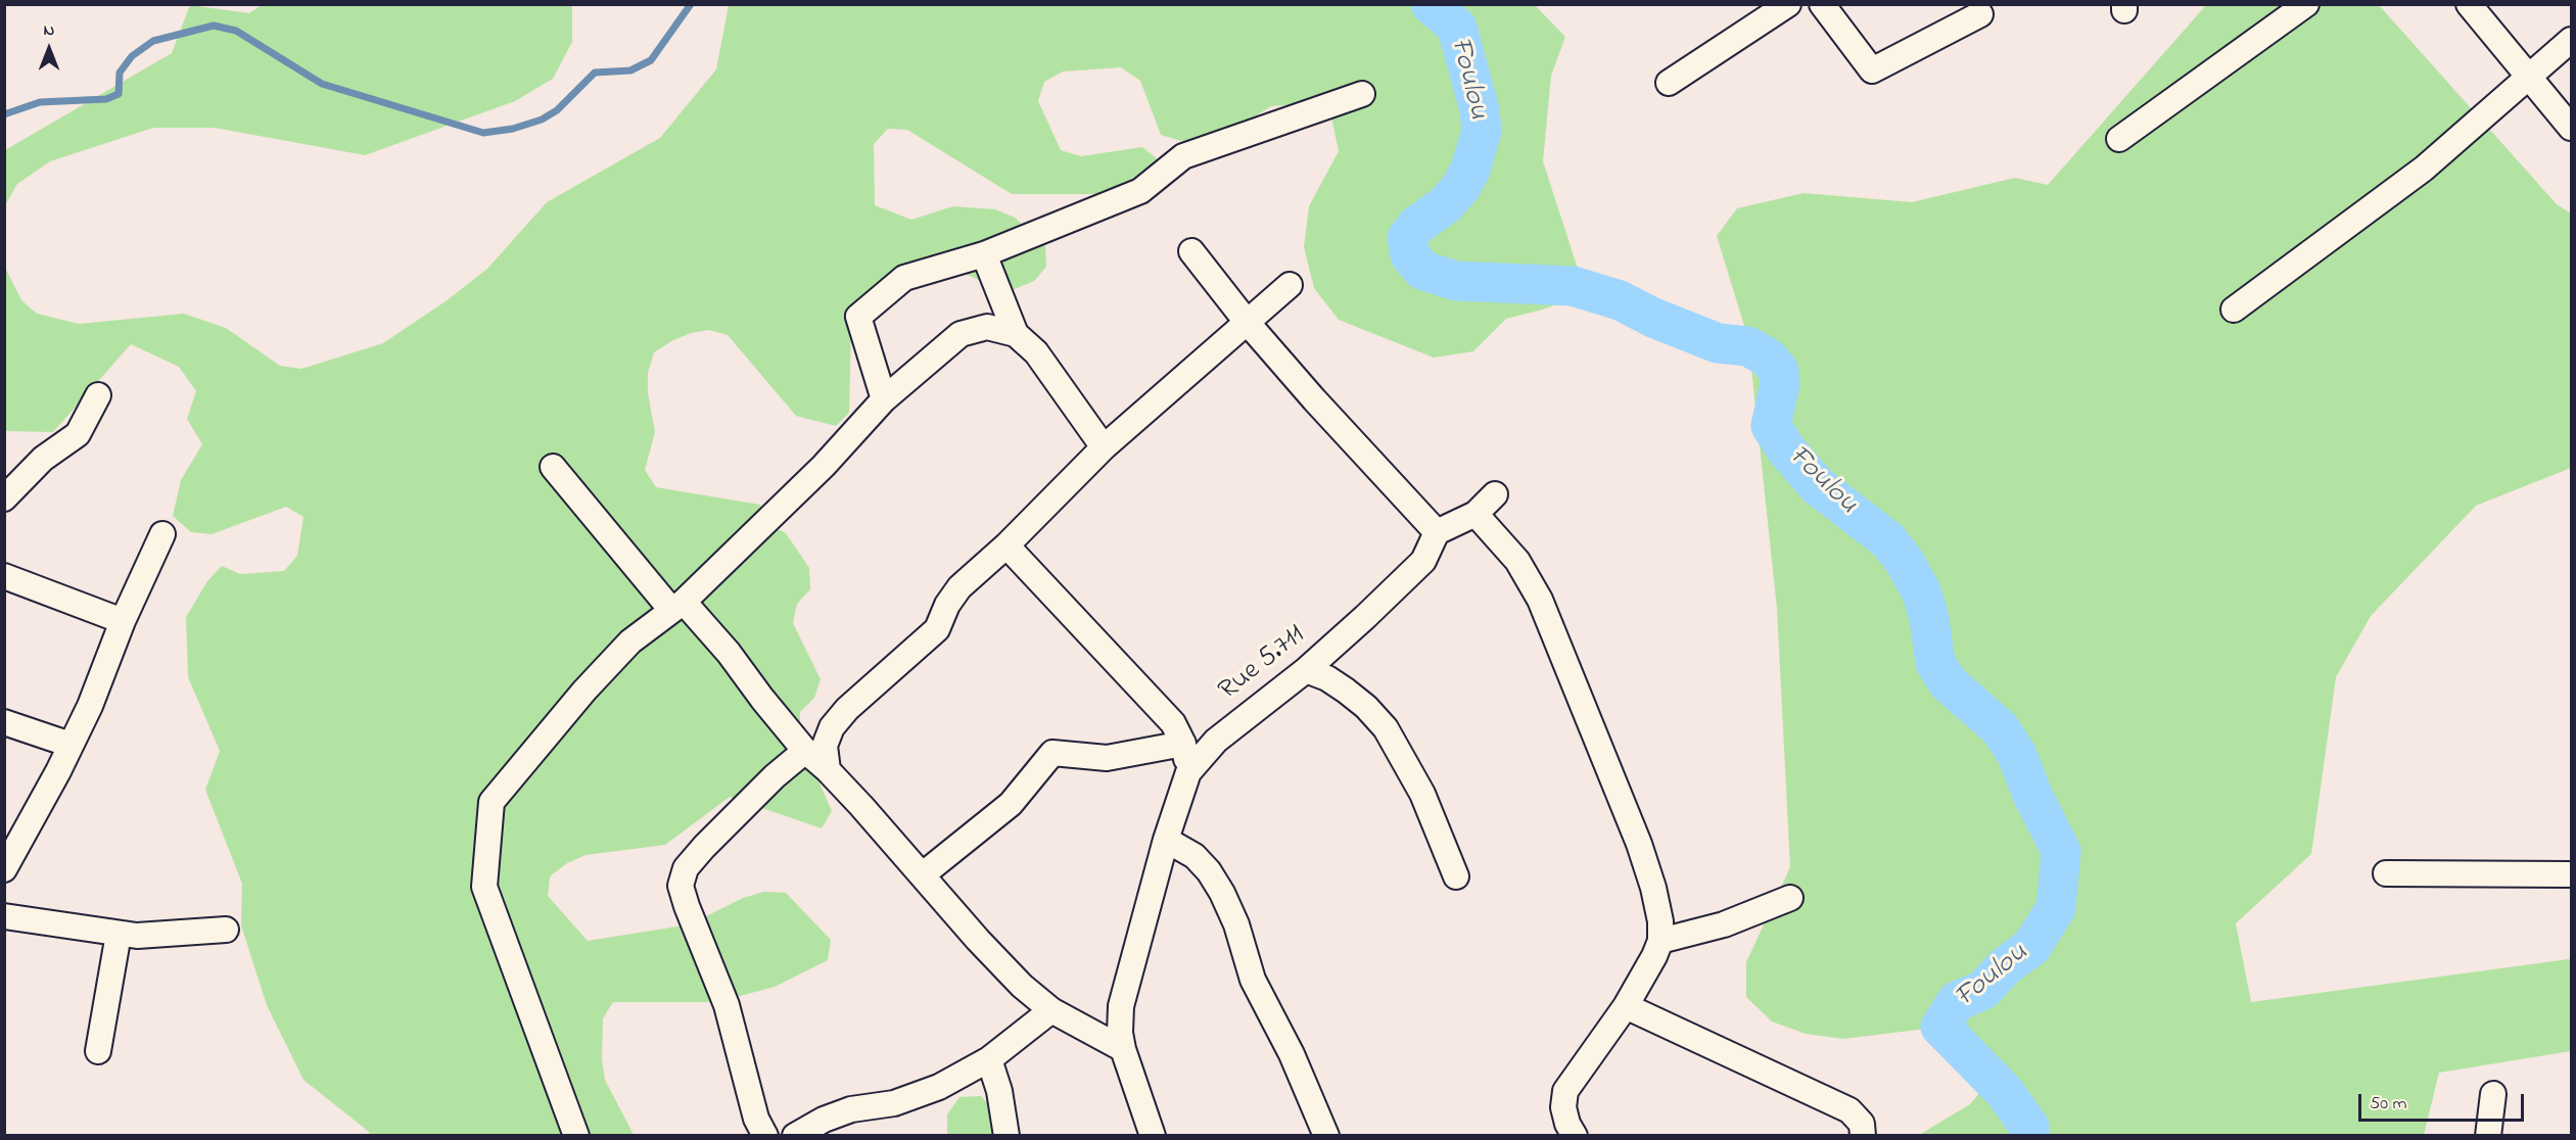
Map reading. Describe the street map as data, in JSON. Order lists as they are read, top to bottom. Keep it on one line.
{"streets":{"street":["Rue 5.711"]},"water":["Foulou"],"scale_bar":"50 m","north":"top"}
